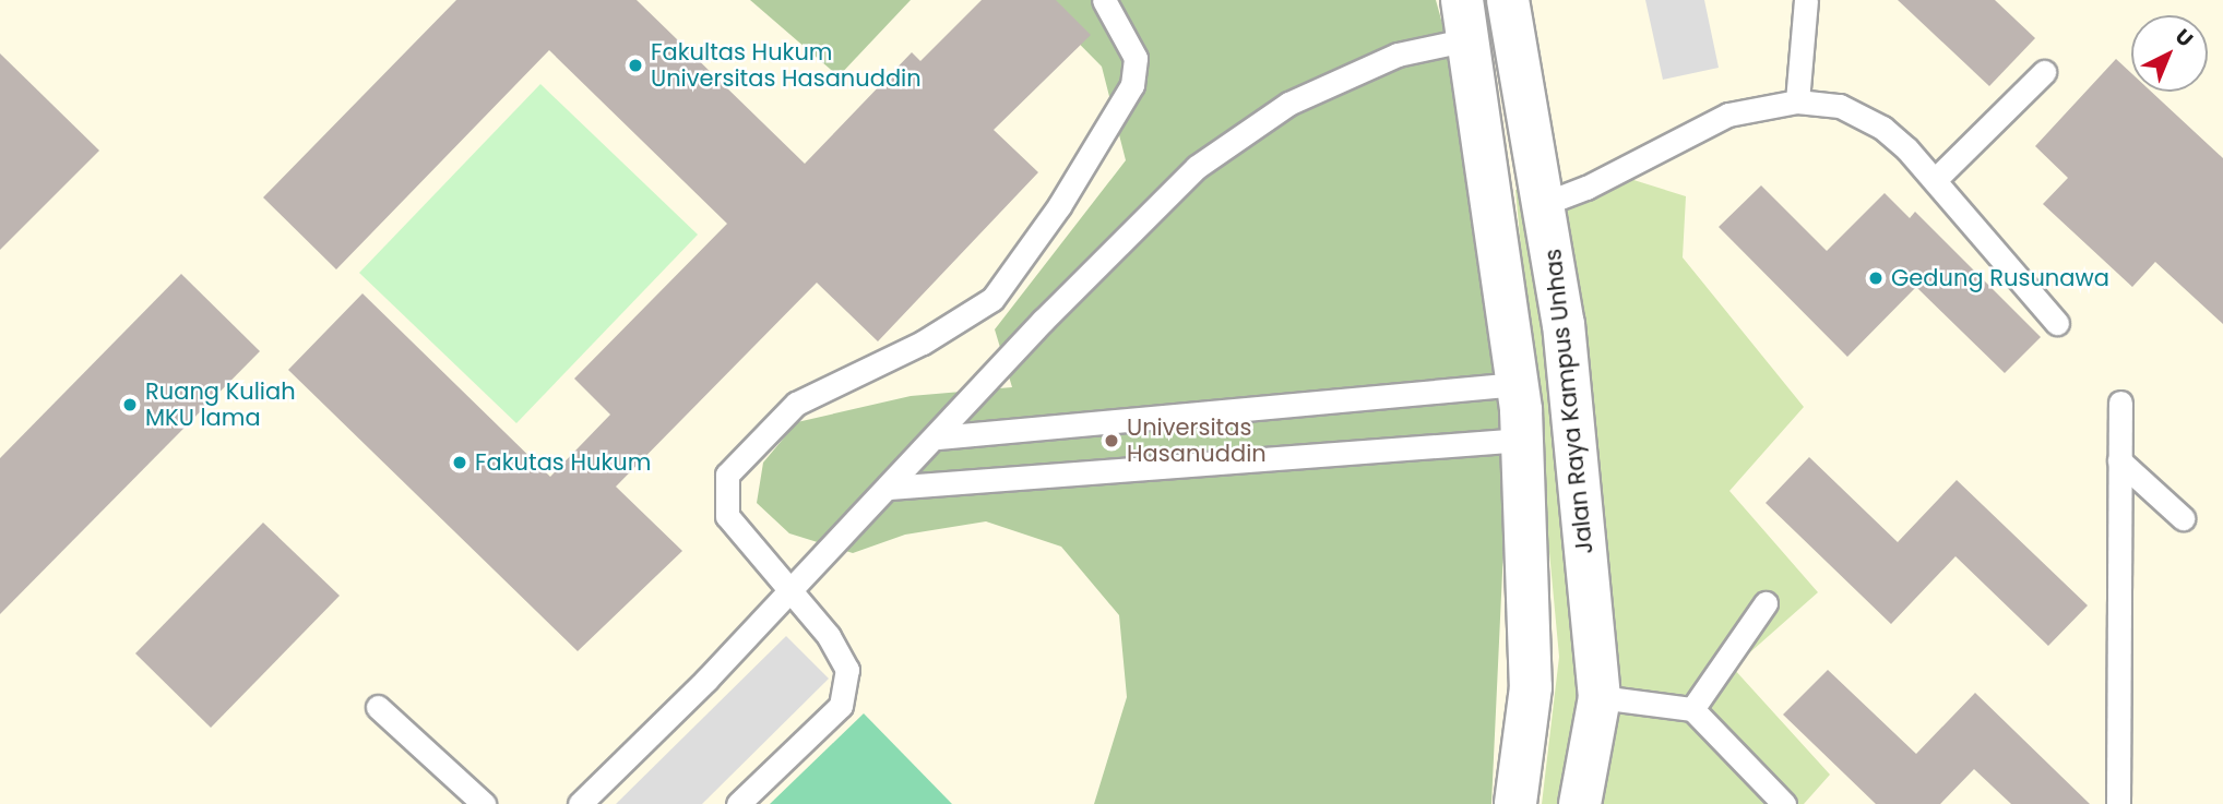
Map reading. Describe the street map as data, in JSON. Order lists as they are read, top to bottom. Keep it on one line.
{"streets":{"street":["Jalan Raya Kampus Unhas"]},"places":["Fakultas Hukum Universitas Hasanuddin","Gedung Rusunawa","Ruang Kuliah MKU lama","Universitas Hasanuddin","Fakutas Hukum"],"north":"top right"}
